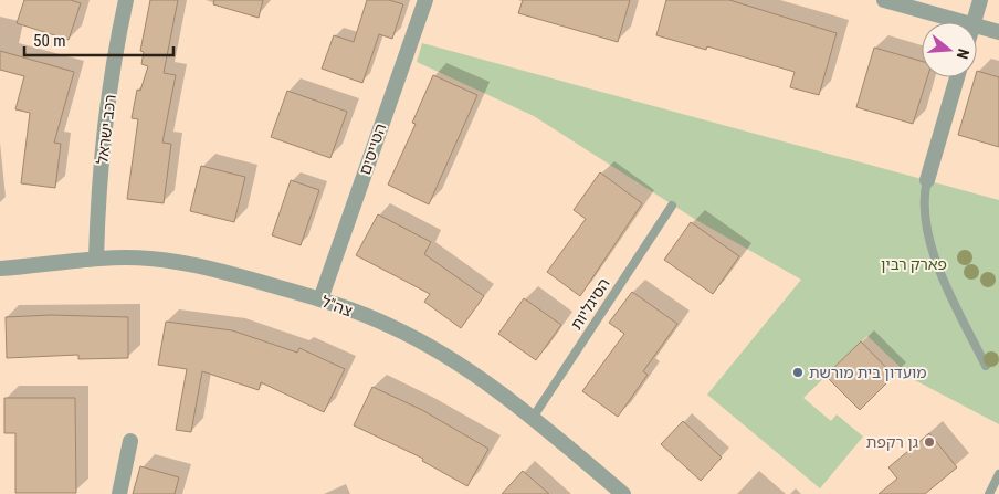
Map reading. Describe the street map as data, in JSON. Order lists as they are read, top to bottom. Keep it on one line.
{"streets":{"street":["רכב ישראל","הטייסים","צה\"ל"],"lane":["הסיגליות"]},"crossings":[["רכב ישראל","צה\"ל"],["הטייסים","צה\"ל"],["הסיגליות","צה\"ל"]],"parks":["פארק רבין"],"places":["מועדון בית מורשת","גן רקפת"],"scale_bar":"50 m","north":"right"}
